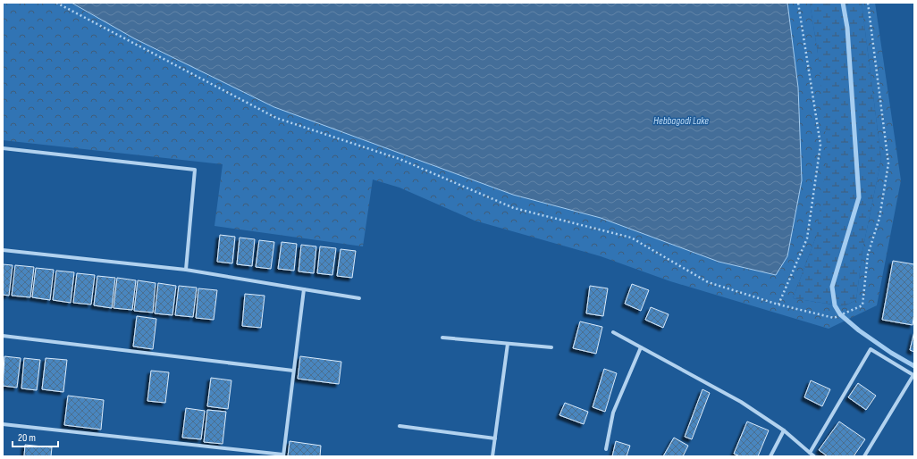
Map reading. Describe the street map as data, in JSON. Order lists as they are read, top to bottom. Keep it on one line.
{"water":["Hebbagodi Lake"],"scale_bar":"20 m"}
